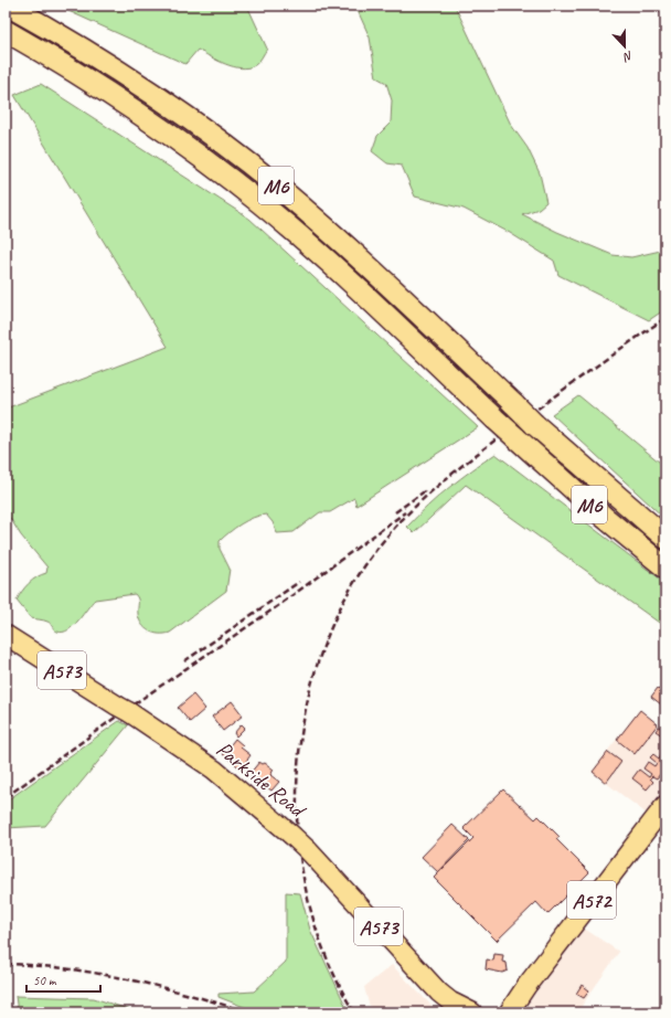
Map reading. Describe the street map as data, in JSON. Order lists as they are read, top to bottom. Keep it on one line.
{"streets":{"highway":["M6"],"main road":["A573","Parkside Road","A572"]},"scale_bar":"50 m","north":"bottom"}
